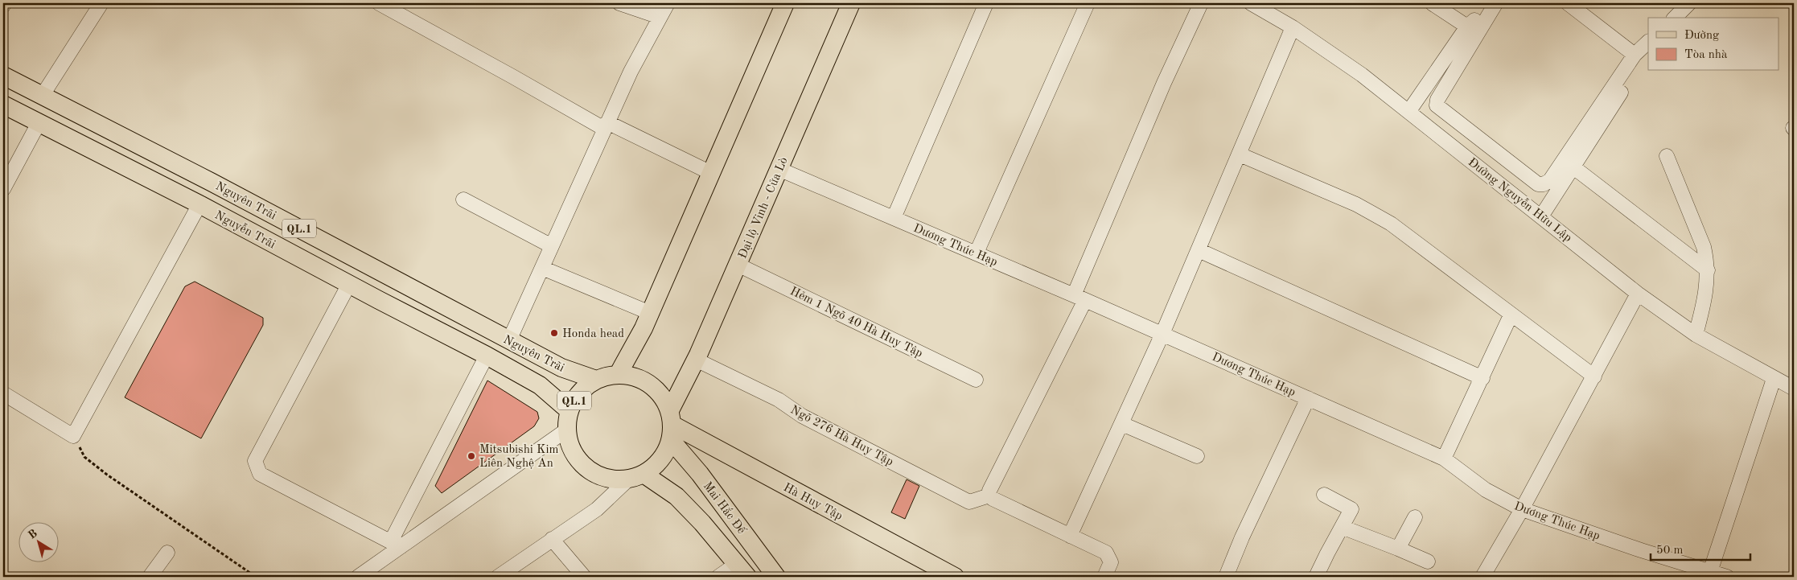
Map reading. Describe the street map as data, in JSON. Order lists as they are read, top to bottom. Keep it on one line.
{"streets":{"main road":["Nguyên Trãi","Đại lộ Vinh - Cửa Lò","QL.1","Nguyễn Trãi","Hà Huy Tập","Mai Hắc Đế"],"street":["Đường Nguyễn Hữu Lập","Dương Thúc Hạp","Hẻm 1 Ngõ 40 Hà Huy Tập","Ngõ 276 Hà Huy Tập"]},"crossings":[["Nguyên Trãi","Đại lộ Vinh - Cửa Lò"],["Nguyên Trãi","QL.1"],["Nguyên Trãi","Hà Huy Tập"],["Nguyên Trãi","Mai Hắc Đế"],["Đại lộ Vinh - Cửa Lò","QL.1"],["Đại lộ Vinh - Cửa Lò","Dương Thúc Hạp"],["Đại lộ Vinh - Cửa Lò","Hẻm 1 Ngõ 40 Hà Huy Tập"],["Đại lộ Vinh - Cửa Lò","Ngõ 276 Hà Huy Tập"],["Đại lộ Vinh - Cửa Lò","Hà Huy Tập"],["Đại lộ Vinh - Cửa Lò","Mai Hắc Đế"],["QL.1","Nguyễn Trãi"],["QL.1","Hà Huy Tập"],["QL.1","Mai Hắc Đế"],["Hà Huy Tập","Mai Hắc Đế"]],"places":["Honda head","Mitsubishi Kim Liên Nghệ An"],"legend":["Đường","Tòa nhà"],"scale_bar":"50 m","north":"top left"}
